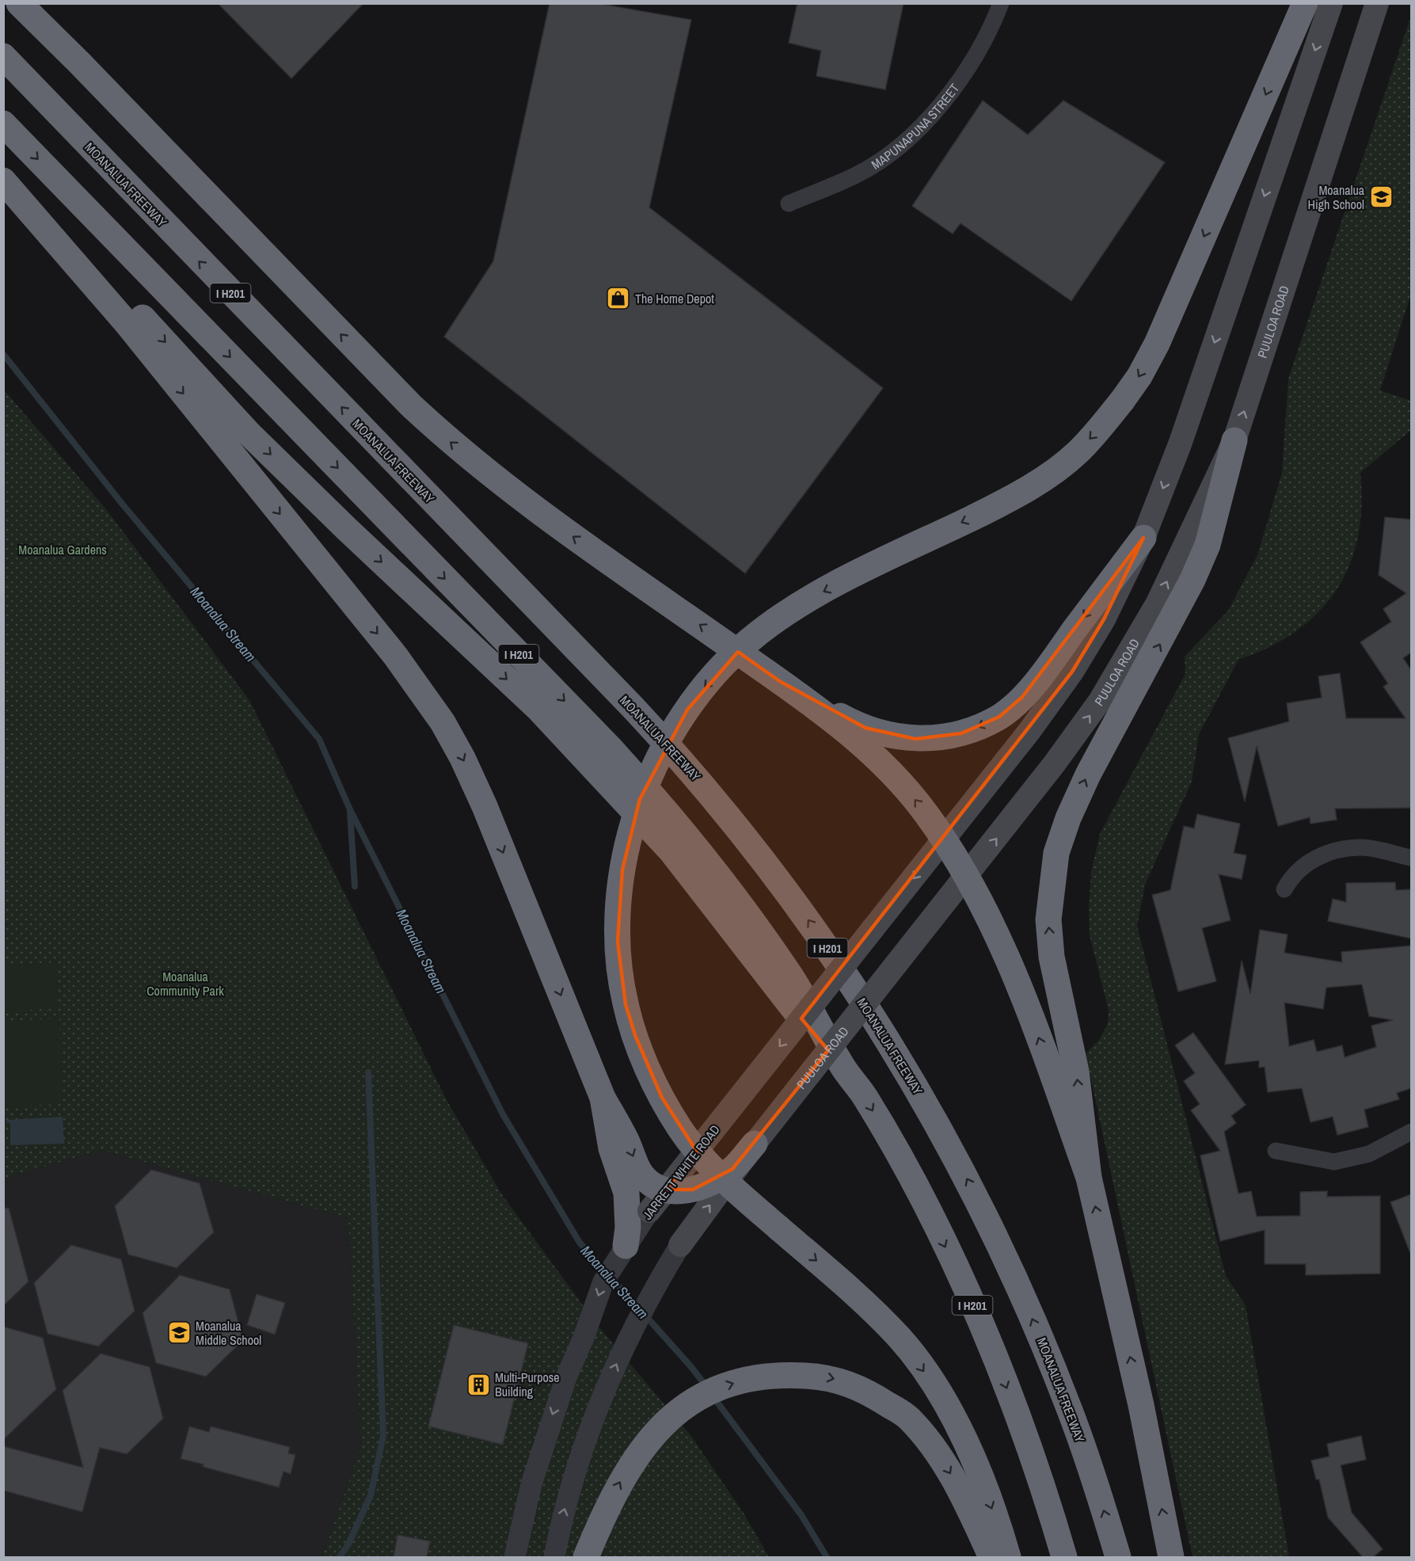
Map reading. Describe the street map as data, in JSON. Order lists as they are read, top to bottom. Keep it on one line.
{"streets":{"highway":["MOANALUA FREEWAY","I H201"],"main road":["PUULOA ROAD","JARRETT WHITE ROAD"],"street":["MAPUNAPUNA STREET"]},"one_way":["JARRETT WHITE ROAD"],"water":["Moanalua Stream"],"parks":["Moanalua Gardens","Moanalua Community Park"],"places":{"school or university":["Moanalua High School","Moanalua Middle School"],"shop":["The Home Depot"],"building":["Multi-Purpose Building"]}}
